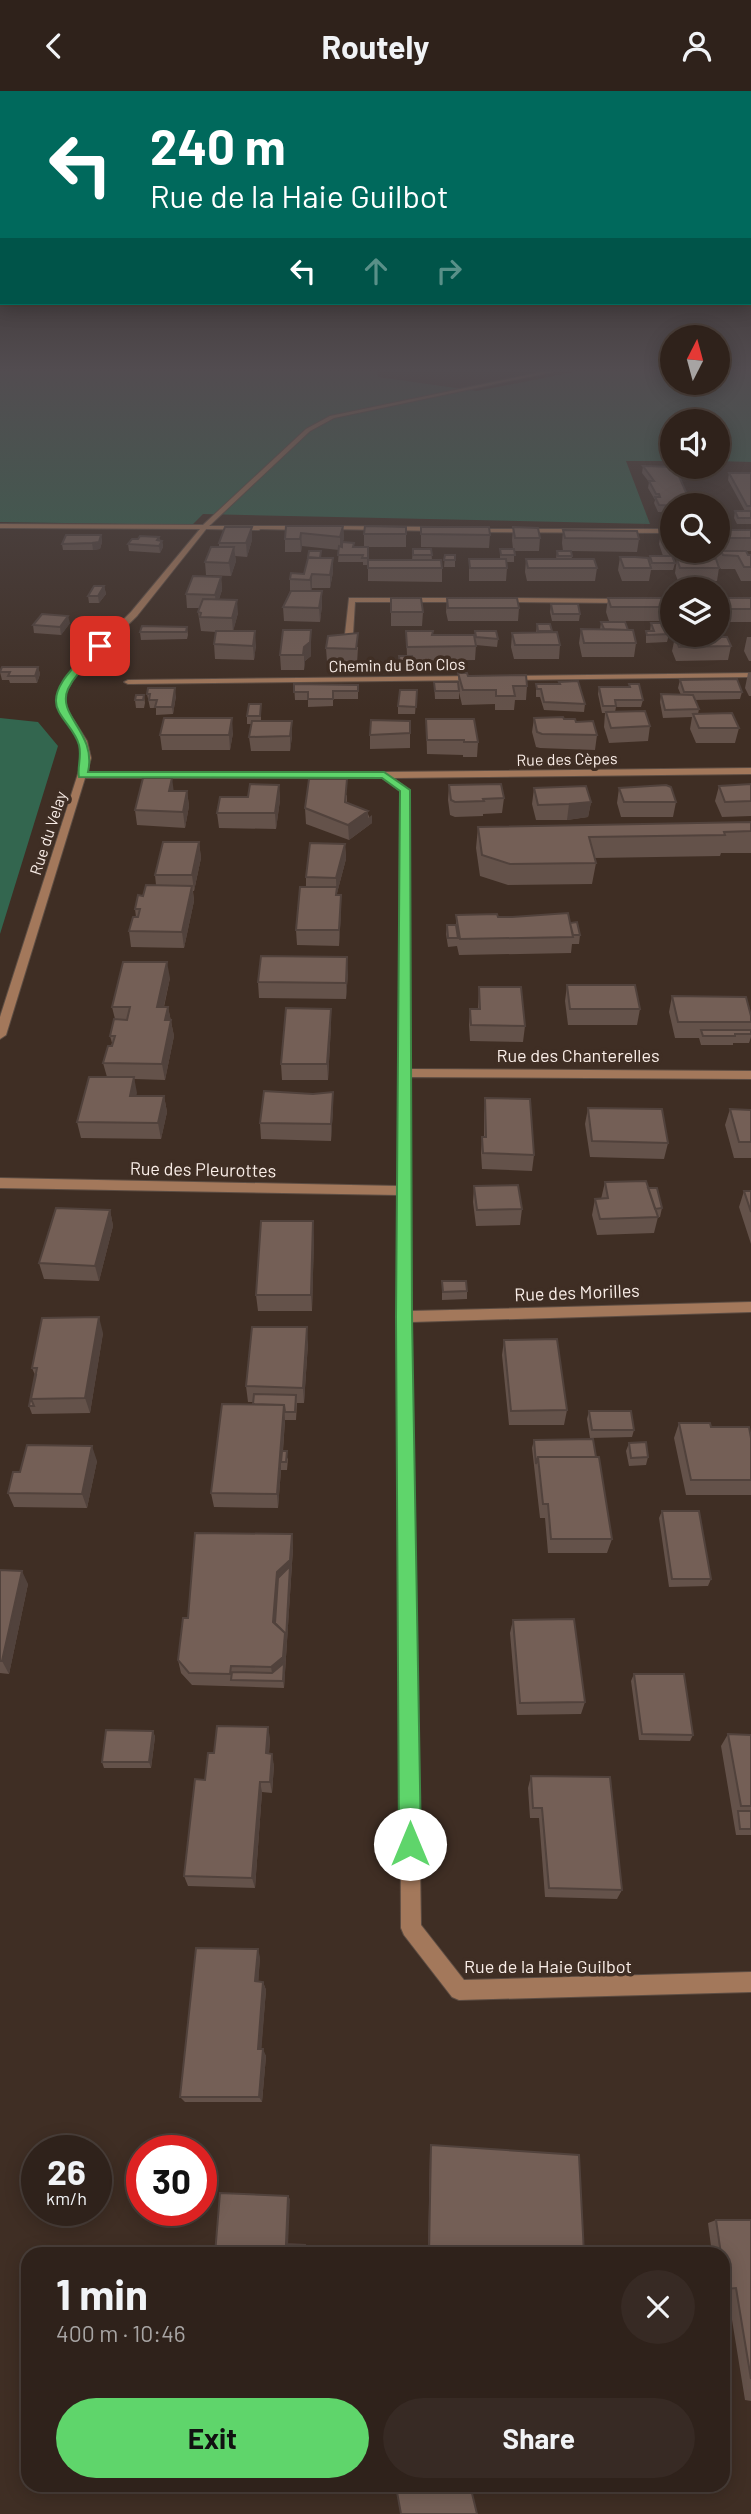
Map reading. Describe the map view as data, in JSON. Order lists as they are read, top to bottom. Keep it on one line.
{"streets":{"street":["Chemin du Bon Clos","Rue des Cèpes","Rue du Velay","Rue des Chanterelles","Rue des Pleurottes","Rue des Morilles","Rue de la Haie Guilbot"]},"crossings":[["Rue des Cèpes","Rue de la Haie Guilbot"],["Rue des Chanterelles","Rue de la Haie Guilbot"],["Rue des Pleurottes","Rue de la Haie Guilbot"],["Rue des Morilles","Rue de la Haie Guilbot"]],"north":"top","page":{"header":"Routely","turn":["240 m","Rue de la Haie Guilbot"],"speed":"26 km/h","limit":"30","heading":["1 min","400 m · 10:46"],"buttons":["Exit","Share"]}}
